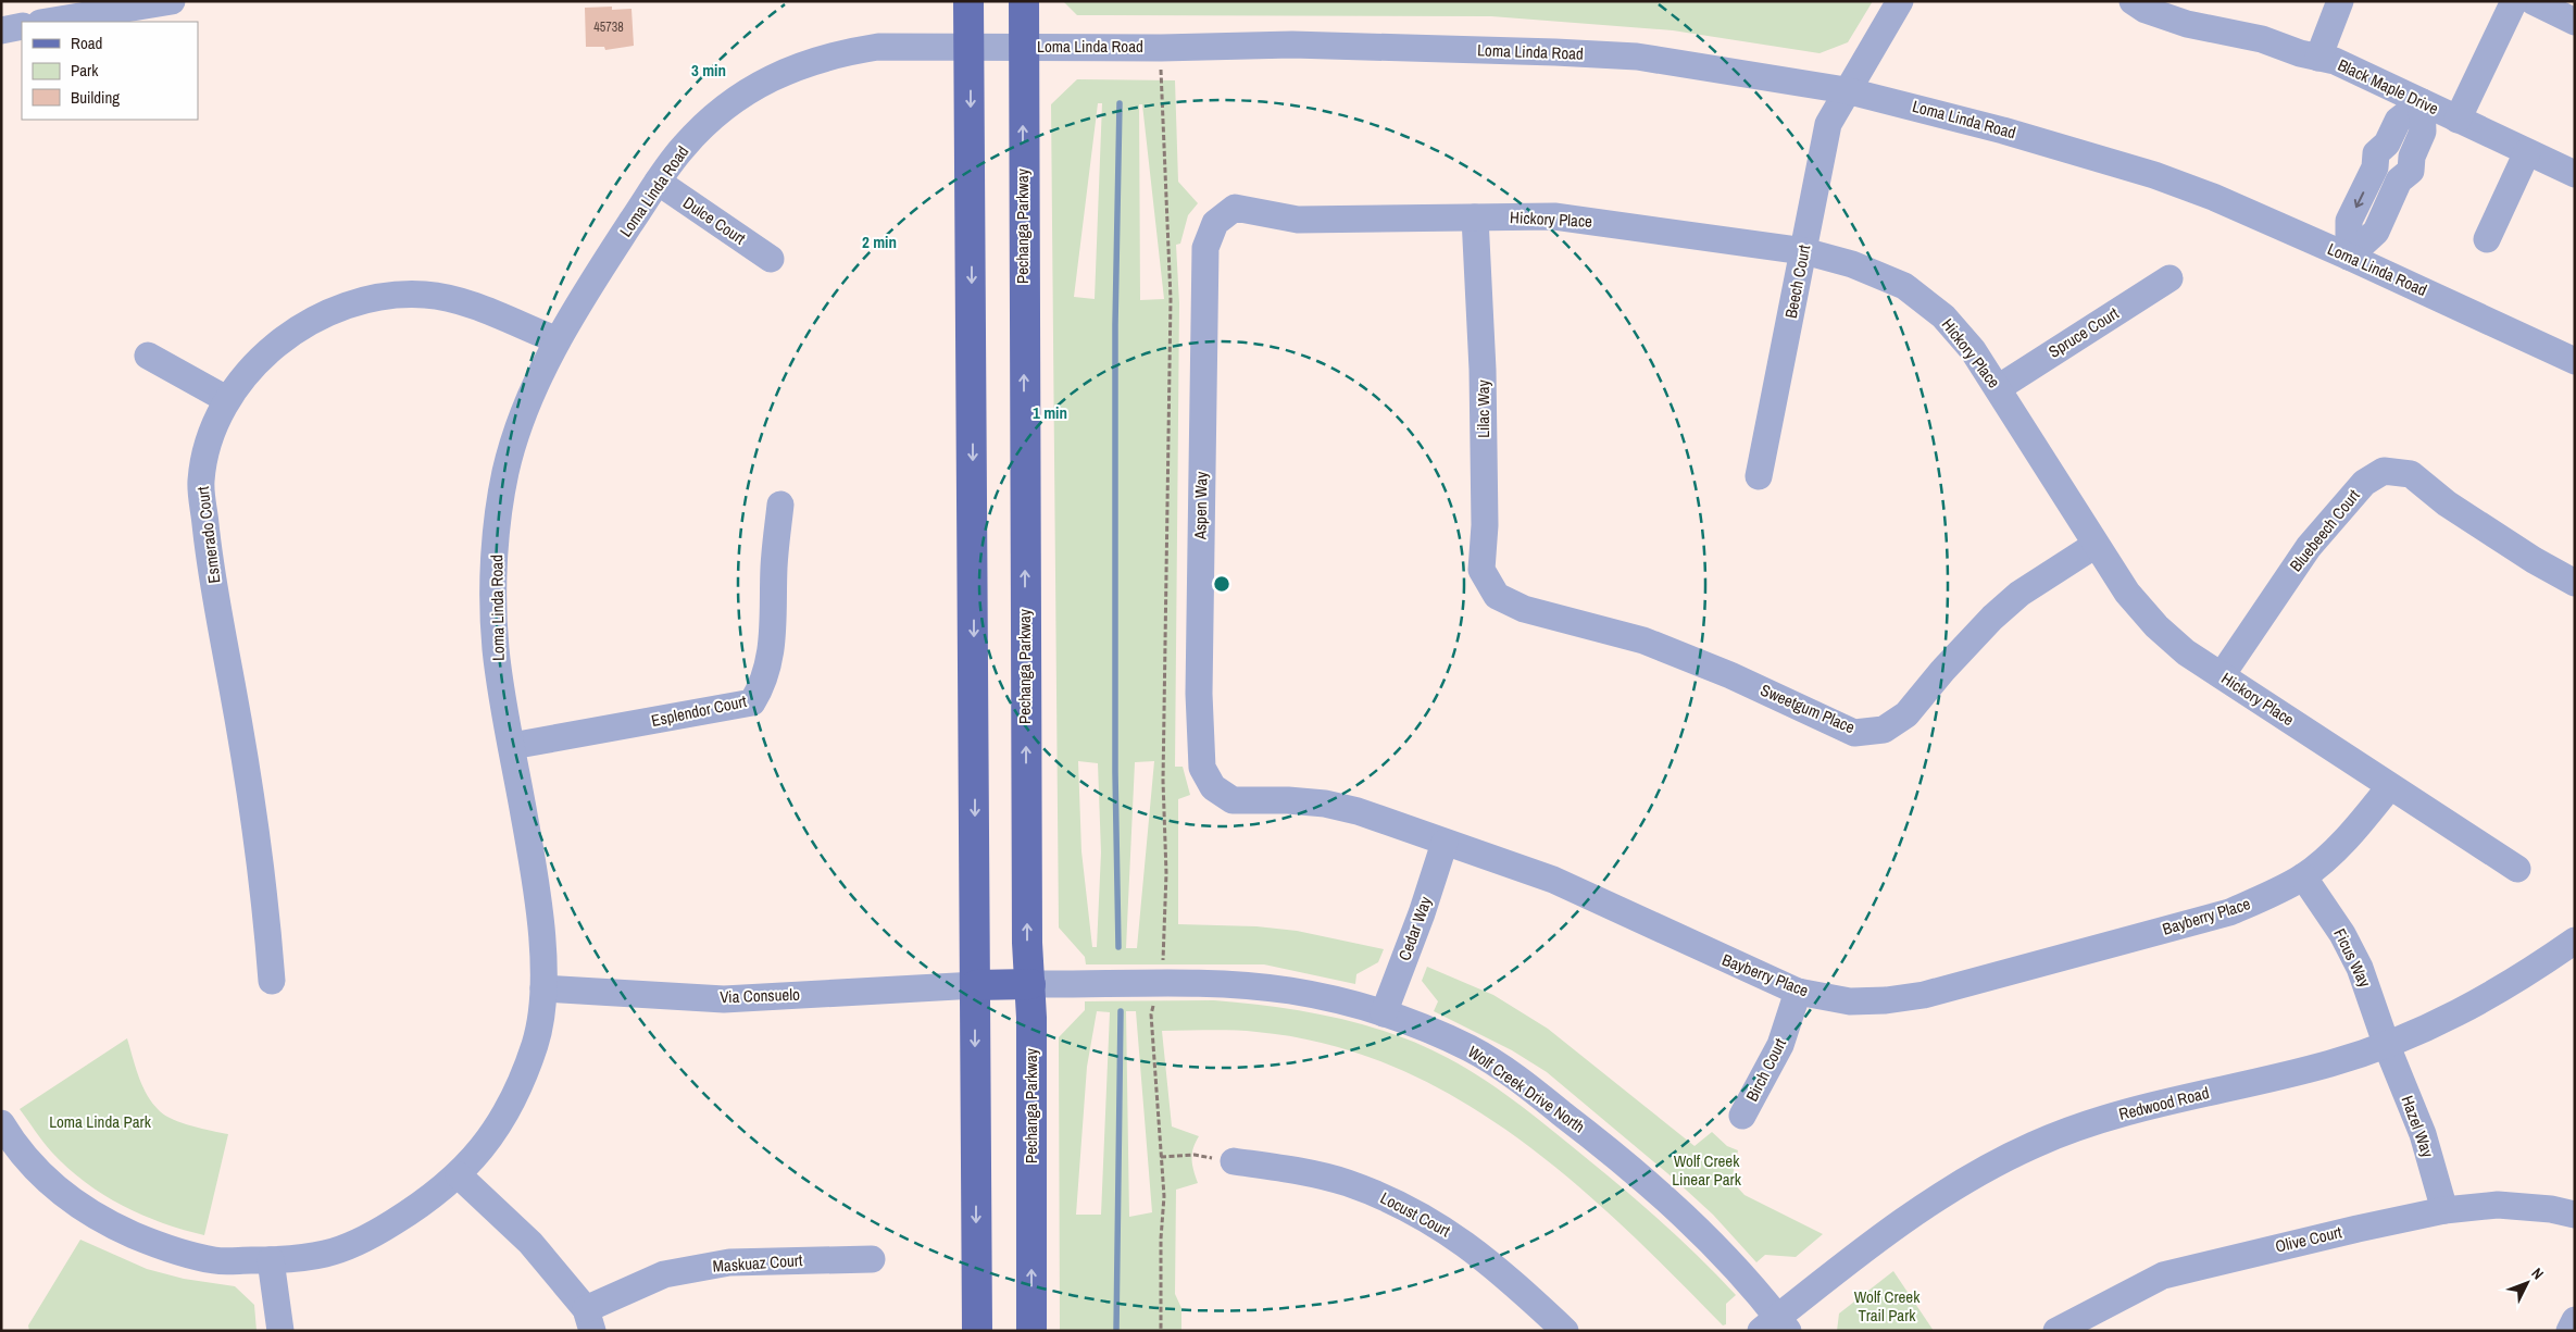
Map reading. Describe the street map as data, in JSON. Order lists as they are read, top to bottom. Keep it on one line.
{"streets":{"main road":["Pechanga Parkway"],"street":["Loma Linda Road","Black Maple Drive","Hickory Place","Dulce Court","Beech Court","Spruce Court","Lilac Way","Aspen Way","Bluebeech Court","Esmerado Court","Sweetgum Place","Esplendor Court","Bayberry Place","Cedar Way","Ficus Way","Via Consuelo","Birch Court","Wolf Creek Drive North","Redwood Road","Hazel Way","Locust Court","Olive Court","Maskuaz Court"]},"crossings":[["Loma Linda Road","Dulce Court"],["Loma Linda Road","Pechanga Parkway"],["Loma Linda Road","Beech Court"],["Loma Linda Road","Esmerado Court"],["Loma Linda Road","Esplendor Court"],["Loma Linda Road","Via Consuelo"],["Hickory Place","Beech Court"],["Hickory Place","Spruce Court"],["Hickory Place","Lilac Way"],["Hickory Place","Aspen Way"],["Hickory Place","Bluebeech Court"],["Hickory Place","Sweetgum Place"],["Hickory Place","Bayberry Place"],["Pechanga Parkway","Wolf Creek Drive North"],["Lilac Way","Sweetgum Place"],["Aspen Way","Bayberry Place"],["Bayberry Place","Cedar Way"],["Bayberry Place","Ficus Way"],["Bayberry Place","Birch Court"],["Cedar Way","Wolf Creek Drive North"],["Ficus Way","Redwood Road"],["Ficus Way","Hazel Way"],["Wolf Creek Drive North","Redwood Road"],["Redwood Road","Hazel Way"],["Hazel Way","Olive Court"]],"parks":["Loma Linda Park","Wolf Creek Linear Park","Wolf Creek Trail Park"],"house_numbers":["45738"],"legend":["Road","Park","Building"],"north":"top right","rings":["3 min","2 min","1 min"]}
